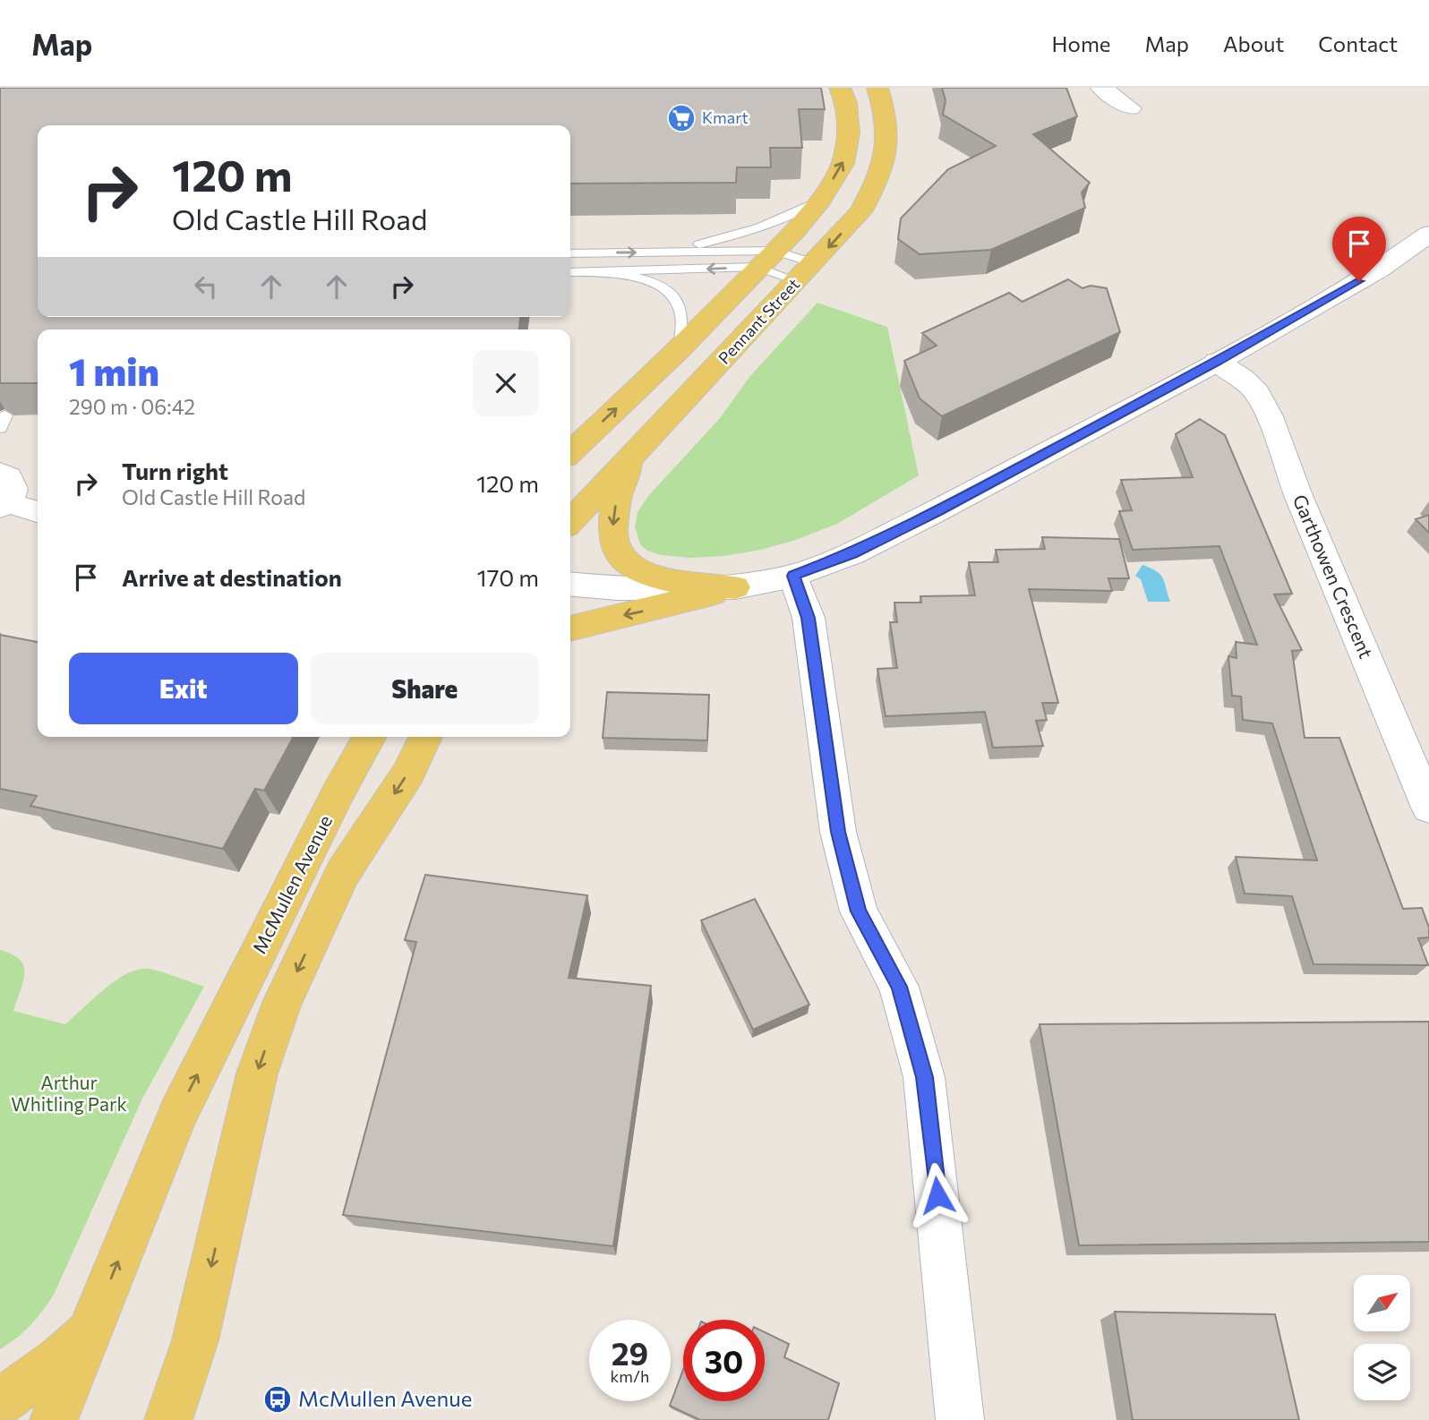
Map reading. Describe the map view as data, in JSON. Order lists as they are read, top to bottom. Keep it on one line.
{"streets":{"main road":["Pennant Street","McMullen Avenue"],"street":["Garthowen Crescent"]},"parks":["Arthur Whitling Park"],"places":{"supermarket":["Kmart"],"bus stop":["McMullen Avenue"]},"north":"top right","page":{"header":"Map","nav":["Home","Map","About","Contact"],"turn":["120 m","Old Castle Hill Road"],"heading":["1 min","290 m · 06:42"],"list":[{"name":"Turn right","note":"Old Castle Hill Road","value":"120 m"},{"name":"Arrive at destination","value":"170 m"}],"buttons":["Exit","Share"],"speed":"29 km/h","limit":"30"}}
